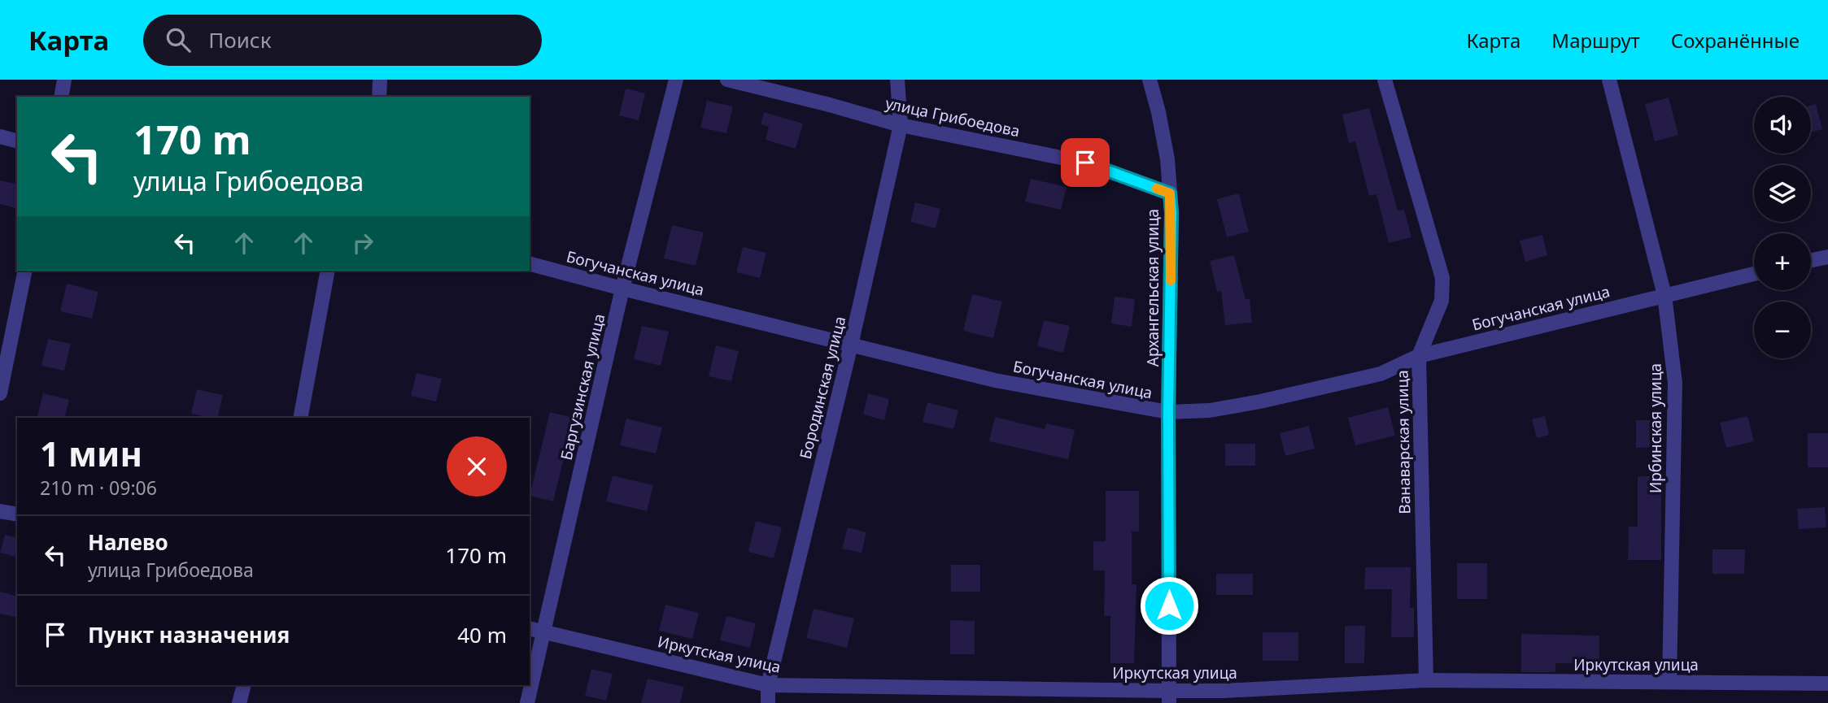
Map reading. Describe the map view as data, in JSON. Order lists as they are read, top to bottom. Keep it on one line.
{"streets":{"street":["улица Грибоедова","Богучанская улица","Архангельская улица","Баргузинская улица","Бородинская улица","Ирбинская улица","Ванаварская улица","Иркутская улица"]},"crossings":[["улица Грибоедова","Архангельская улица"],["улица Грибоедова","Бородинская улица"],["Богучанская улица","Архангельская улица"],["Богучанская улица","Баргузинская улица"],["Богучанская улица","Бородинская улица"],["Богучанская улица","Ирбинская улица"],["Богучанская улица","Ванаварская улица"],["Архангельская улица","Иркутская улица"],["Баргузинская улица","Иркутская улица"],["Бородинская улица","Иркутская улица"],["Ирбинская улица","Иркутская улица"],["Ванаварская улица","Иркутская улица"]],"page":{"header":"Карта","search":"Поиск","nav":["Карта","Маршрут","Сохранённые"],"map_buttons":["+","−"],"turn":["170 m","улица Грибоедова"],"heading":["1 мин","210 m · 09:06"],"list":[{"name":"Налево","note":"улица Грибоедова","value":"170 m"},{"name":"Пункт назначения","value":"40 m"}]}}
